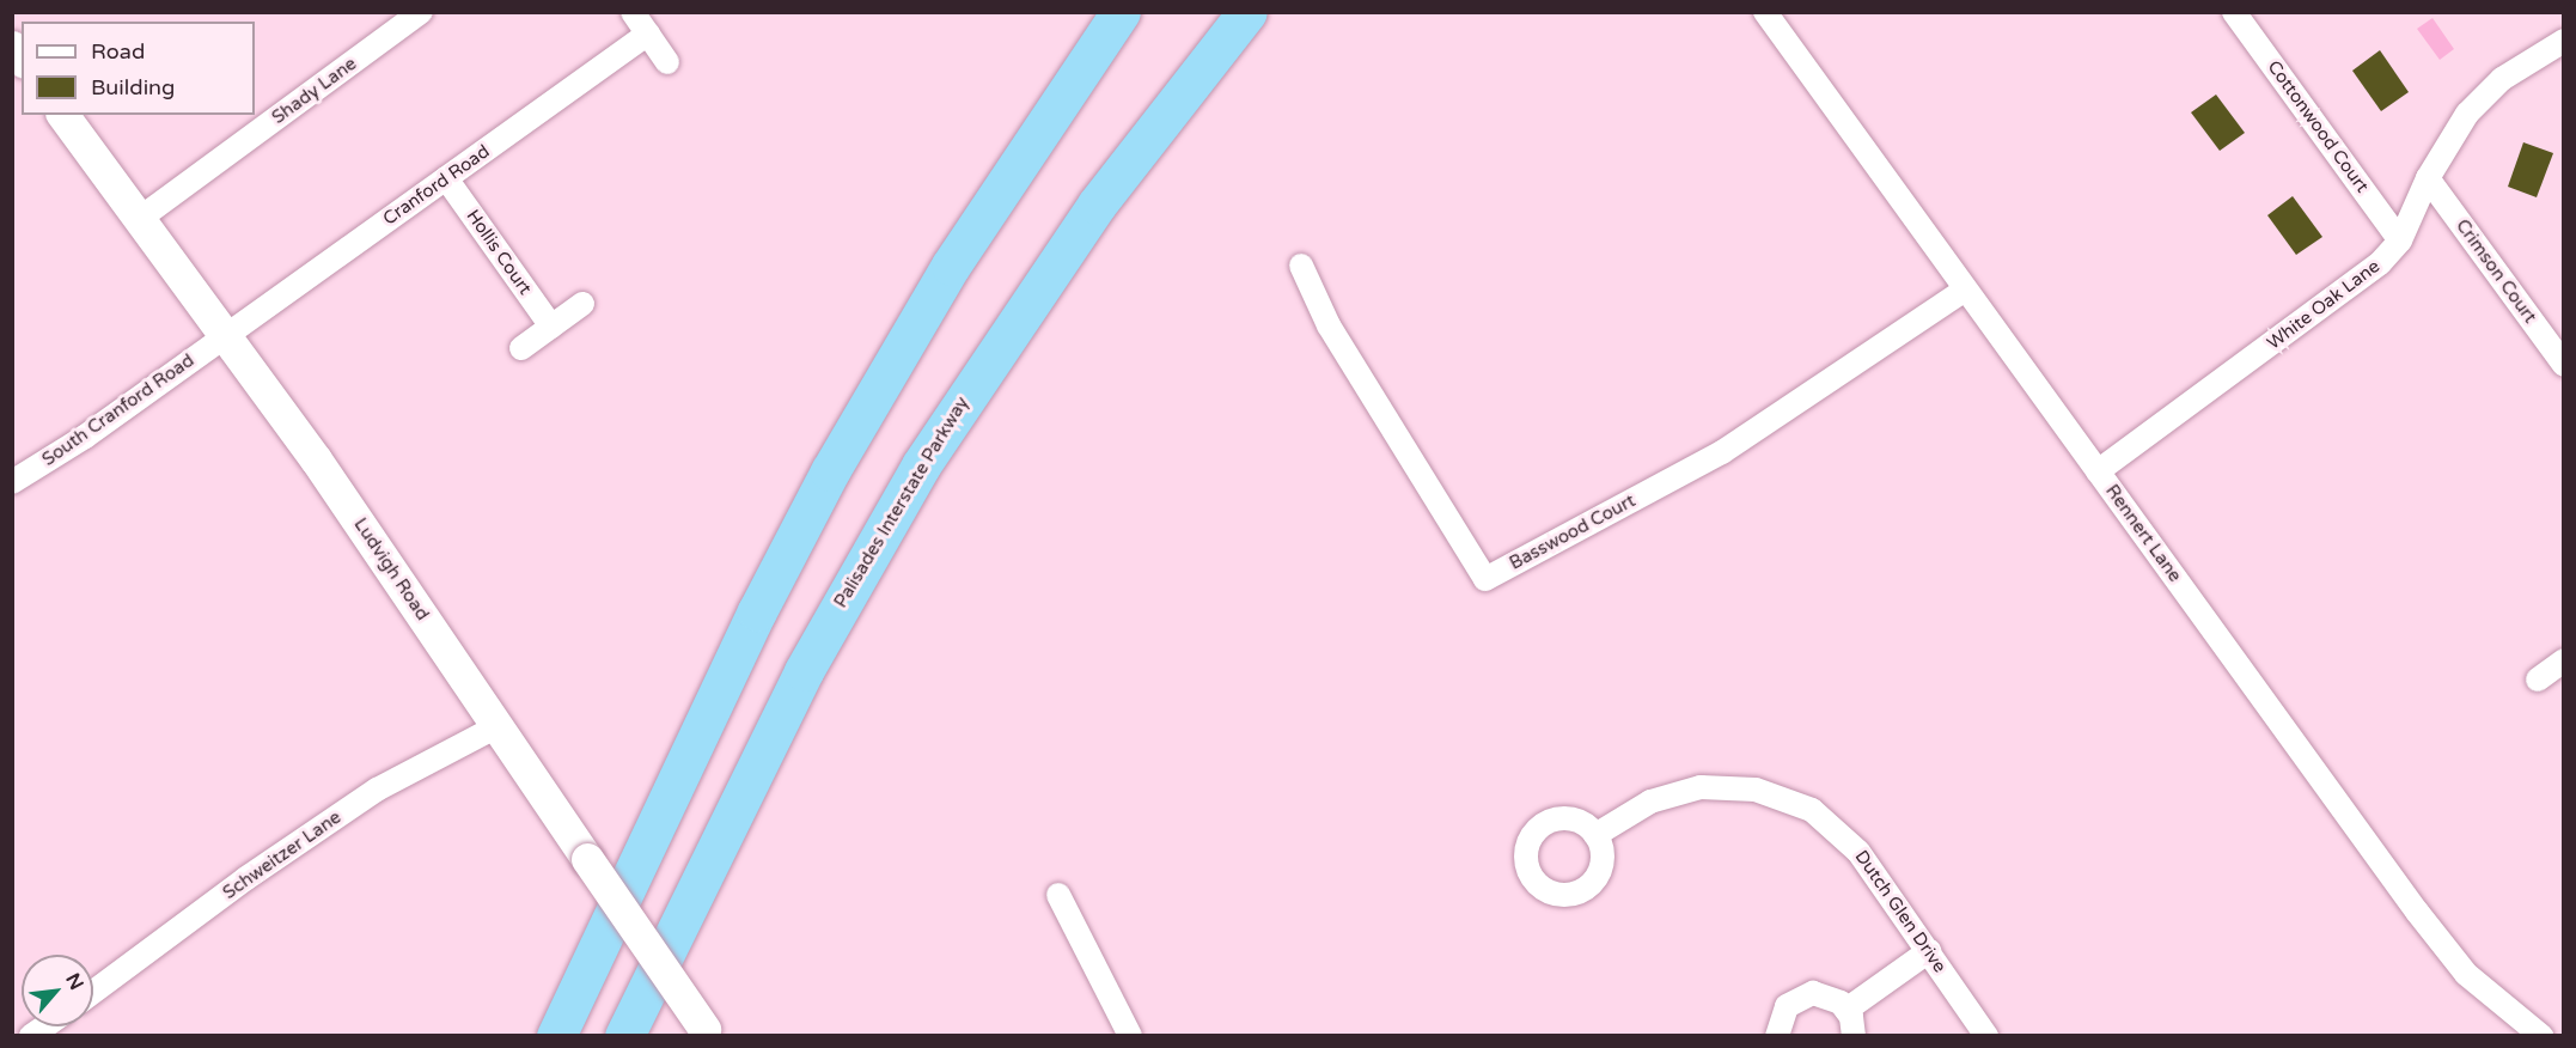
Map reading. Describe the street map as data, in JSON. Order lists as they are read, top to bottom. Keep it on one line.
{"streets":{"highway":["Palisades Interstate Parkway"],"street":["Shady Lane","Cottonwood Court","Cranford Road","Hollis Court","Crimson Court","White Oak Lane","South Cranford Road","Basswood Court","Rennert Lane","Ludvigh Road","Schweitzer Lane","Dutch Glen Drive"]},"crossings":[["Shady Lane","Ludvigh Road"],["Cottonwood Court","White Oak Lane"],["Cranford Road","Hollis Court"],["Cranford Road","South Cranford Road"],["Cranford Road","Ludvigh Road"],["Crimson Court","White Oak Lane"],["White Oak Lane","Rennert Lane"],["South Cranford Road","Ludvigh Road"],["Basswood Court","Rennert Lane"],["Ludvigh Road","Schweitzer Lane"]],"legend":["Road","Building"],"north":"top right"}
